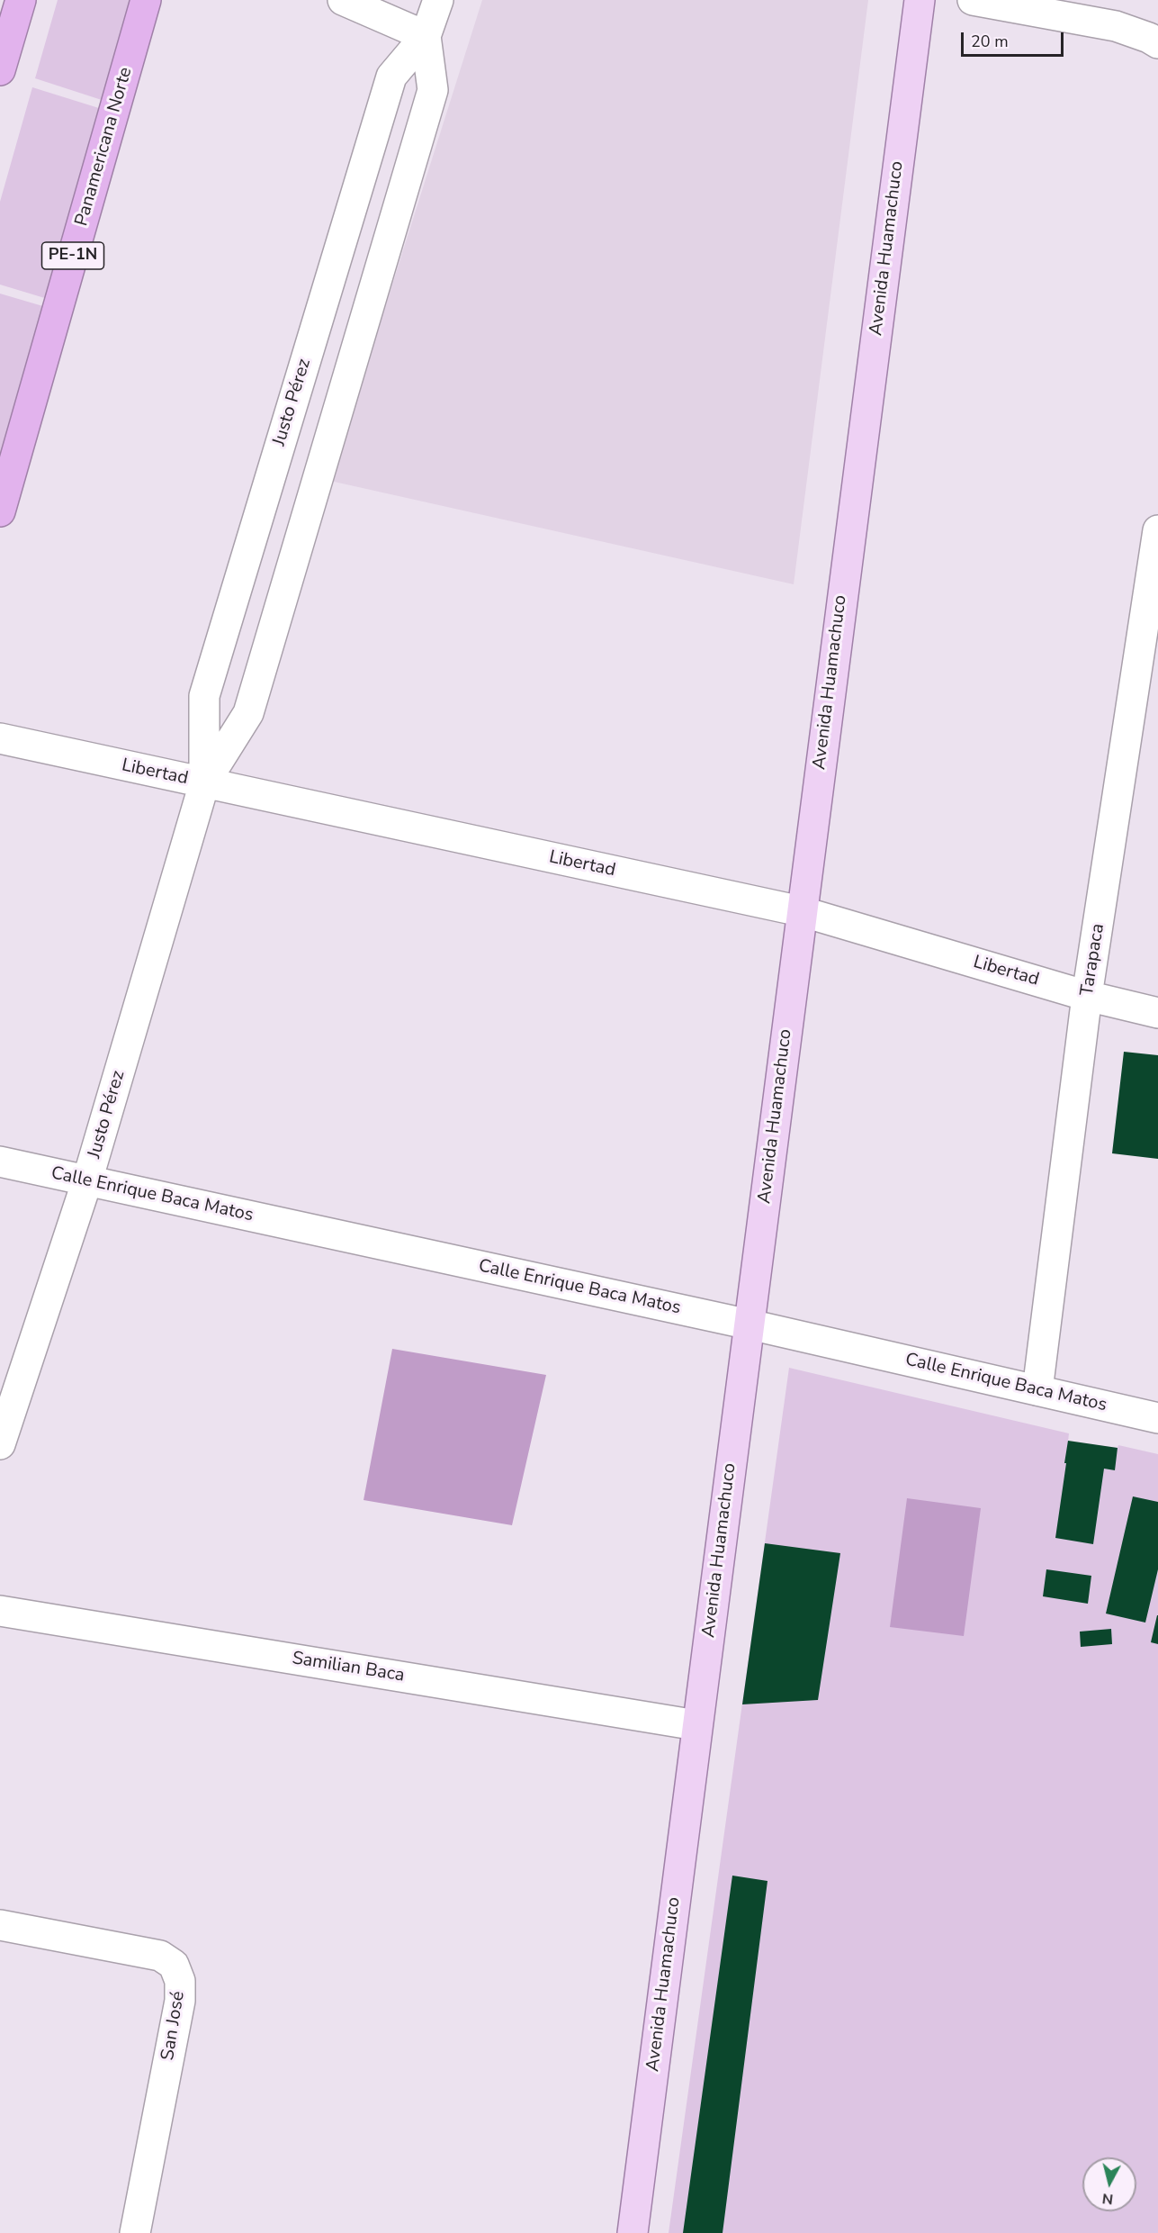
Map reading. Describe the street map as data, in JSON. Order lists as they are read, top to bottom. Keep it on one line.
{"streets":{"highway":["Panamericana Norte","PE-1N"],"main road":["Avenida Huamachuco"],"street":["Justo Pérez","Libertad","Tarapaca","Calle Enrique Baca Matos","Samilian Baca","San José"]},"crossings":[["Avenida Huamachuco","Libertad"],["Avenida Huamachuco","Calle Enrique Baca Matos"],["Avenida Huamachuco","Samilian Baca"],["Justo Pérez","Libertad"],["Justo Pérez","Calle Enrique Baca Matos"],["Libertad","Tarapaca"],["Tarapaca","Calle Enrique Baca Matos"]],"scale_bar":"20 m","north":"bottom"}
